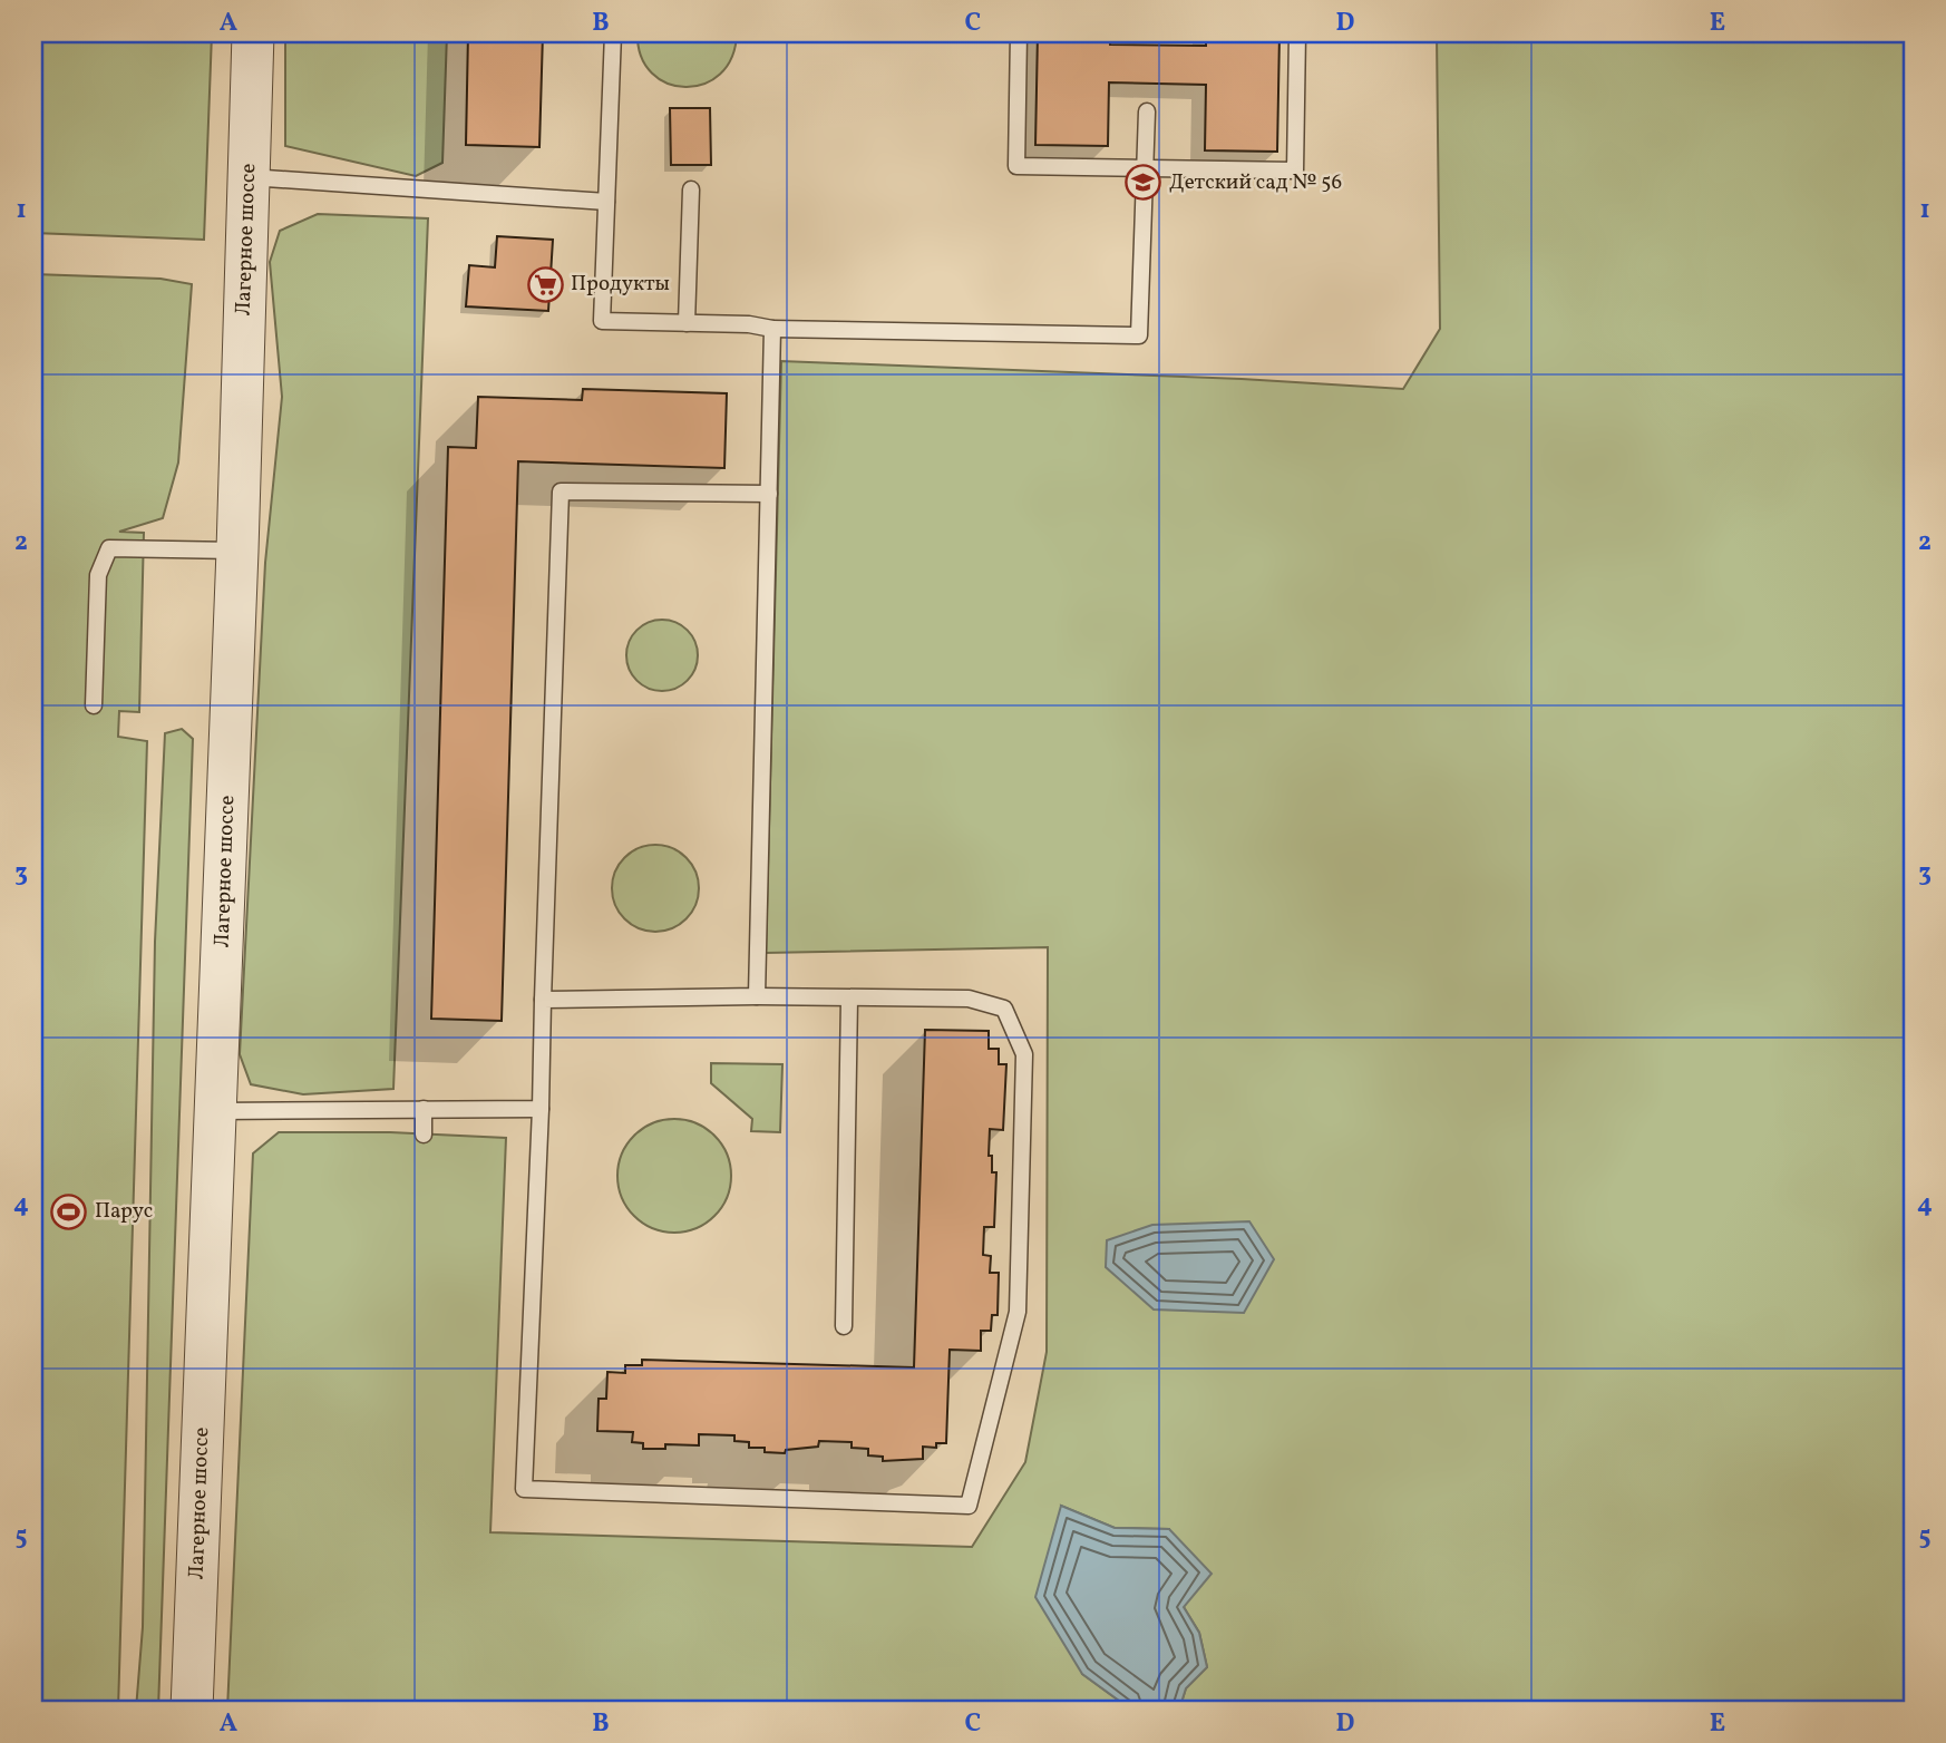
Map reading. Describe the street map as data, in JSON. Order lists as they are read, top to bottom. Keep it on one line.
{"streets":{"street":["Лагерное шоссе"]},"places":{"school or university":["Детский сад № 56"],"supermarket":["Продукты"],"sports":["Парус"]},"grid":{"columns":["A","B","C","D","E"],"rows":["1","2","3","4","5"]}}
